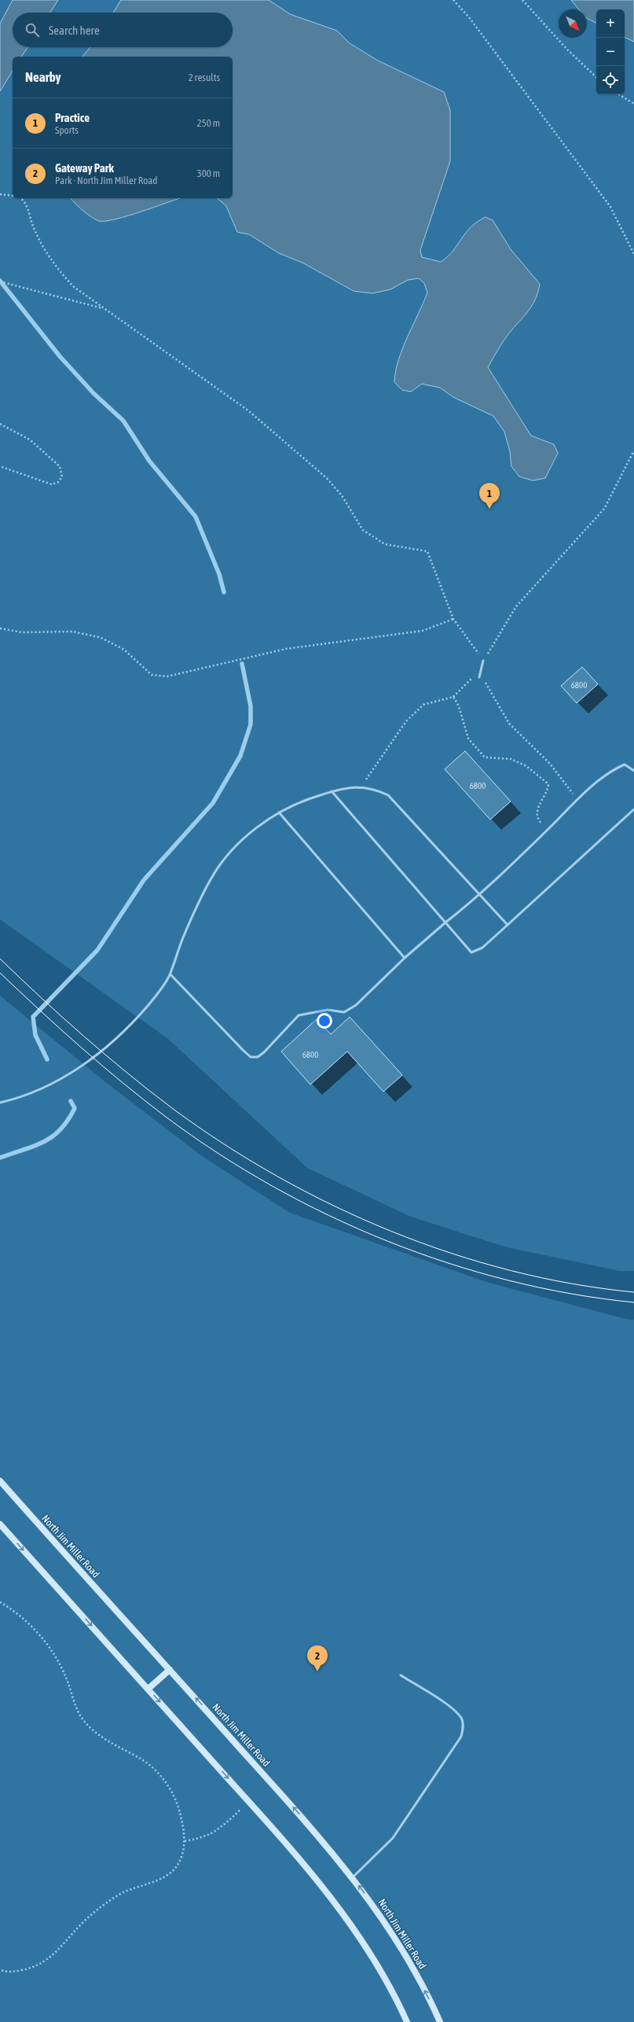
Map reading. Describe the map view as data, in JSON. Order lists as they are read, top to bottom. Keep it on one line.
{"streets":{"main road":["North Jim Miller Road"]},"house_numbers":["6800","6800","6800"],"north":"bottom right","page":{"map_buttons":["+","−"],"search":"Search here","heading":["Nearby","2 results"],"list":[{"mark":"1","name":"Practice","note":"Sports","value":"250 m"},{"mark":"2","name":"Gateway Park","note":"Park · North Jim Miller Road","value":"300 m"}],"pins":["1","2"]}}
